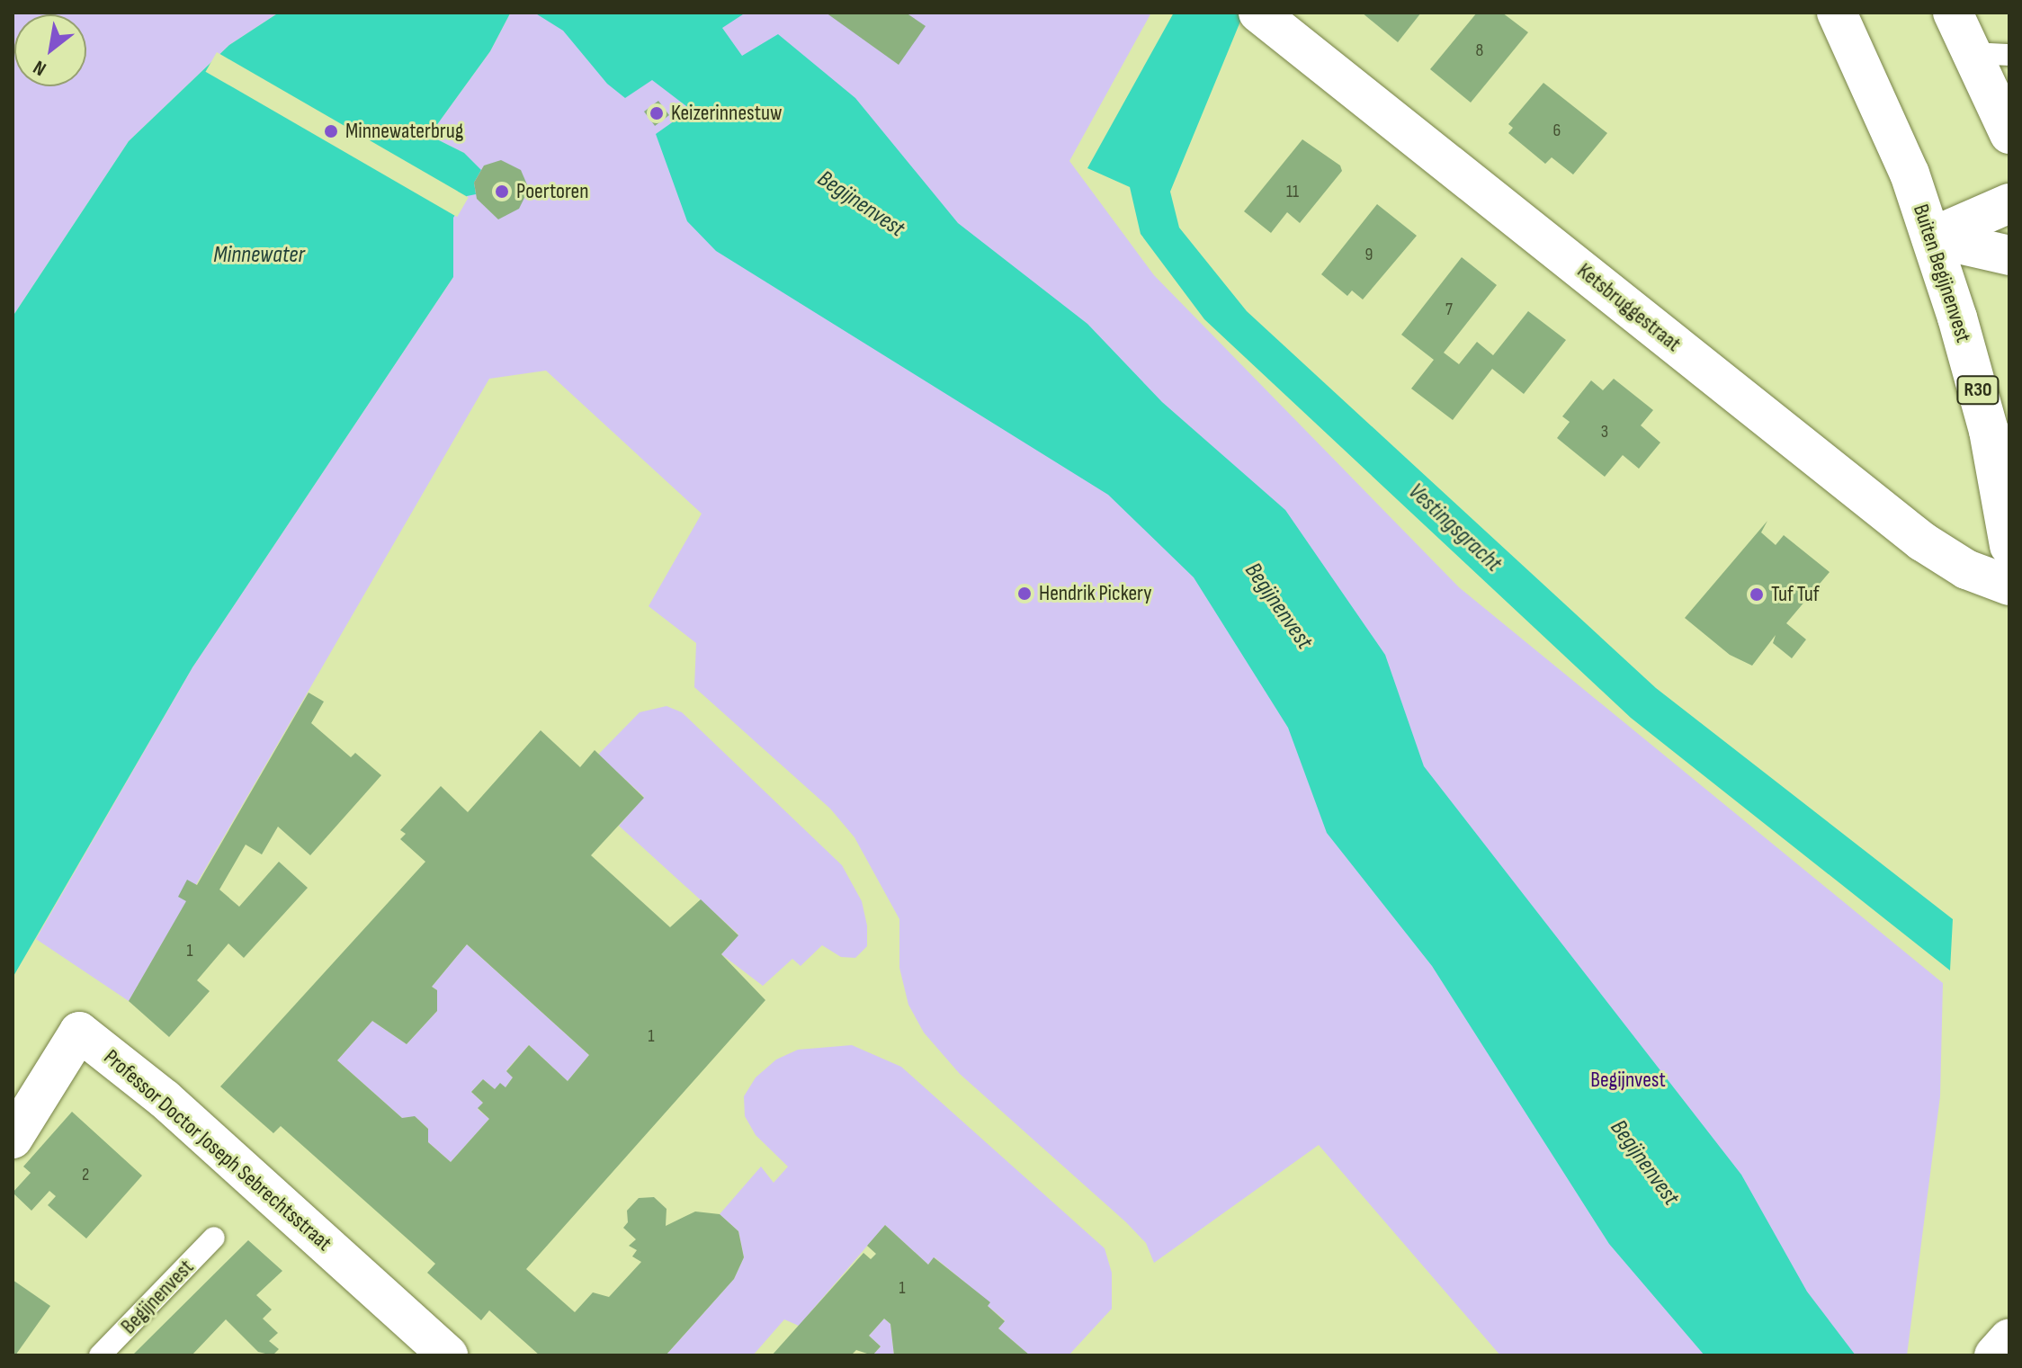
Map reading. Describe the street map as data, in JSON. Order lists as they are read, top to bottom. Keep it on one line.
{"streets":{"street":["Buiten Begijnenvest","Ketsbruggestraat","R30","Professor Doctor Joseph Sebrechtsstraat"],"lane":["Begijnenvest"]},"water":["Begijnenvest","Minnewater","Vestingsgracht"],"parks":["Begijnvest"],"places":["Keizerinnestuw","Minnewaterbrug","Poertoren","Hendrik Pickery","Tuf Tuf"],"house_numbers":["8","6","11","9","7","3","1","1","2","1"],"north":"bottom left"}
